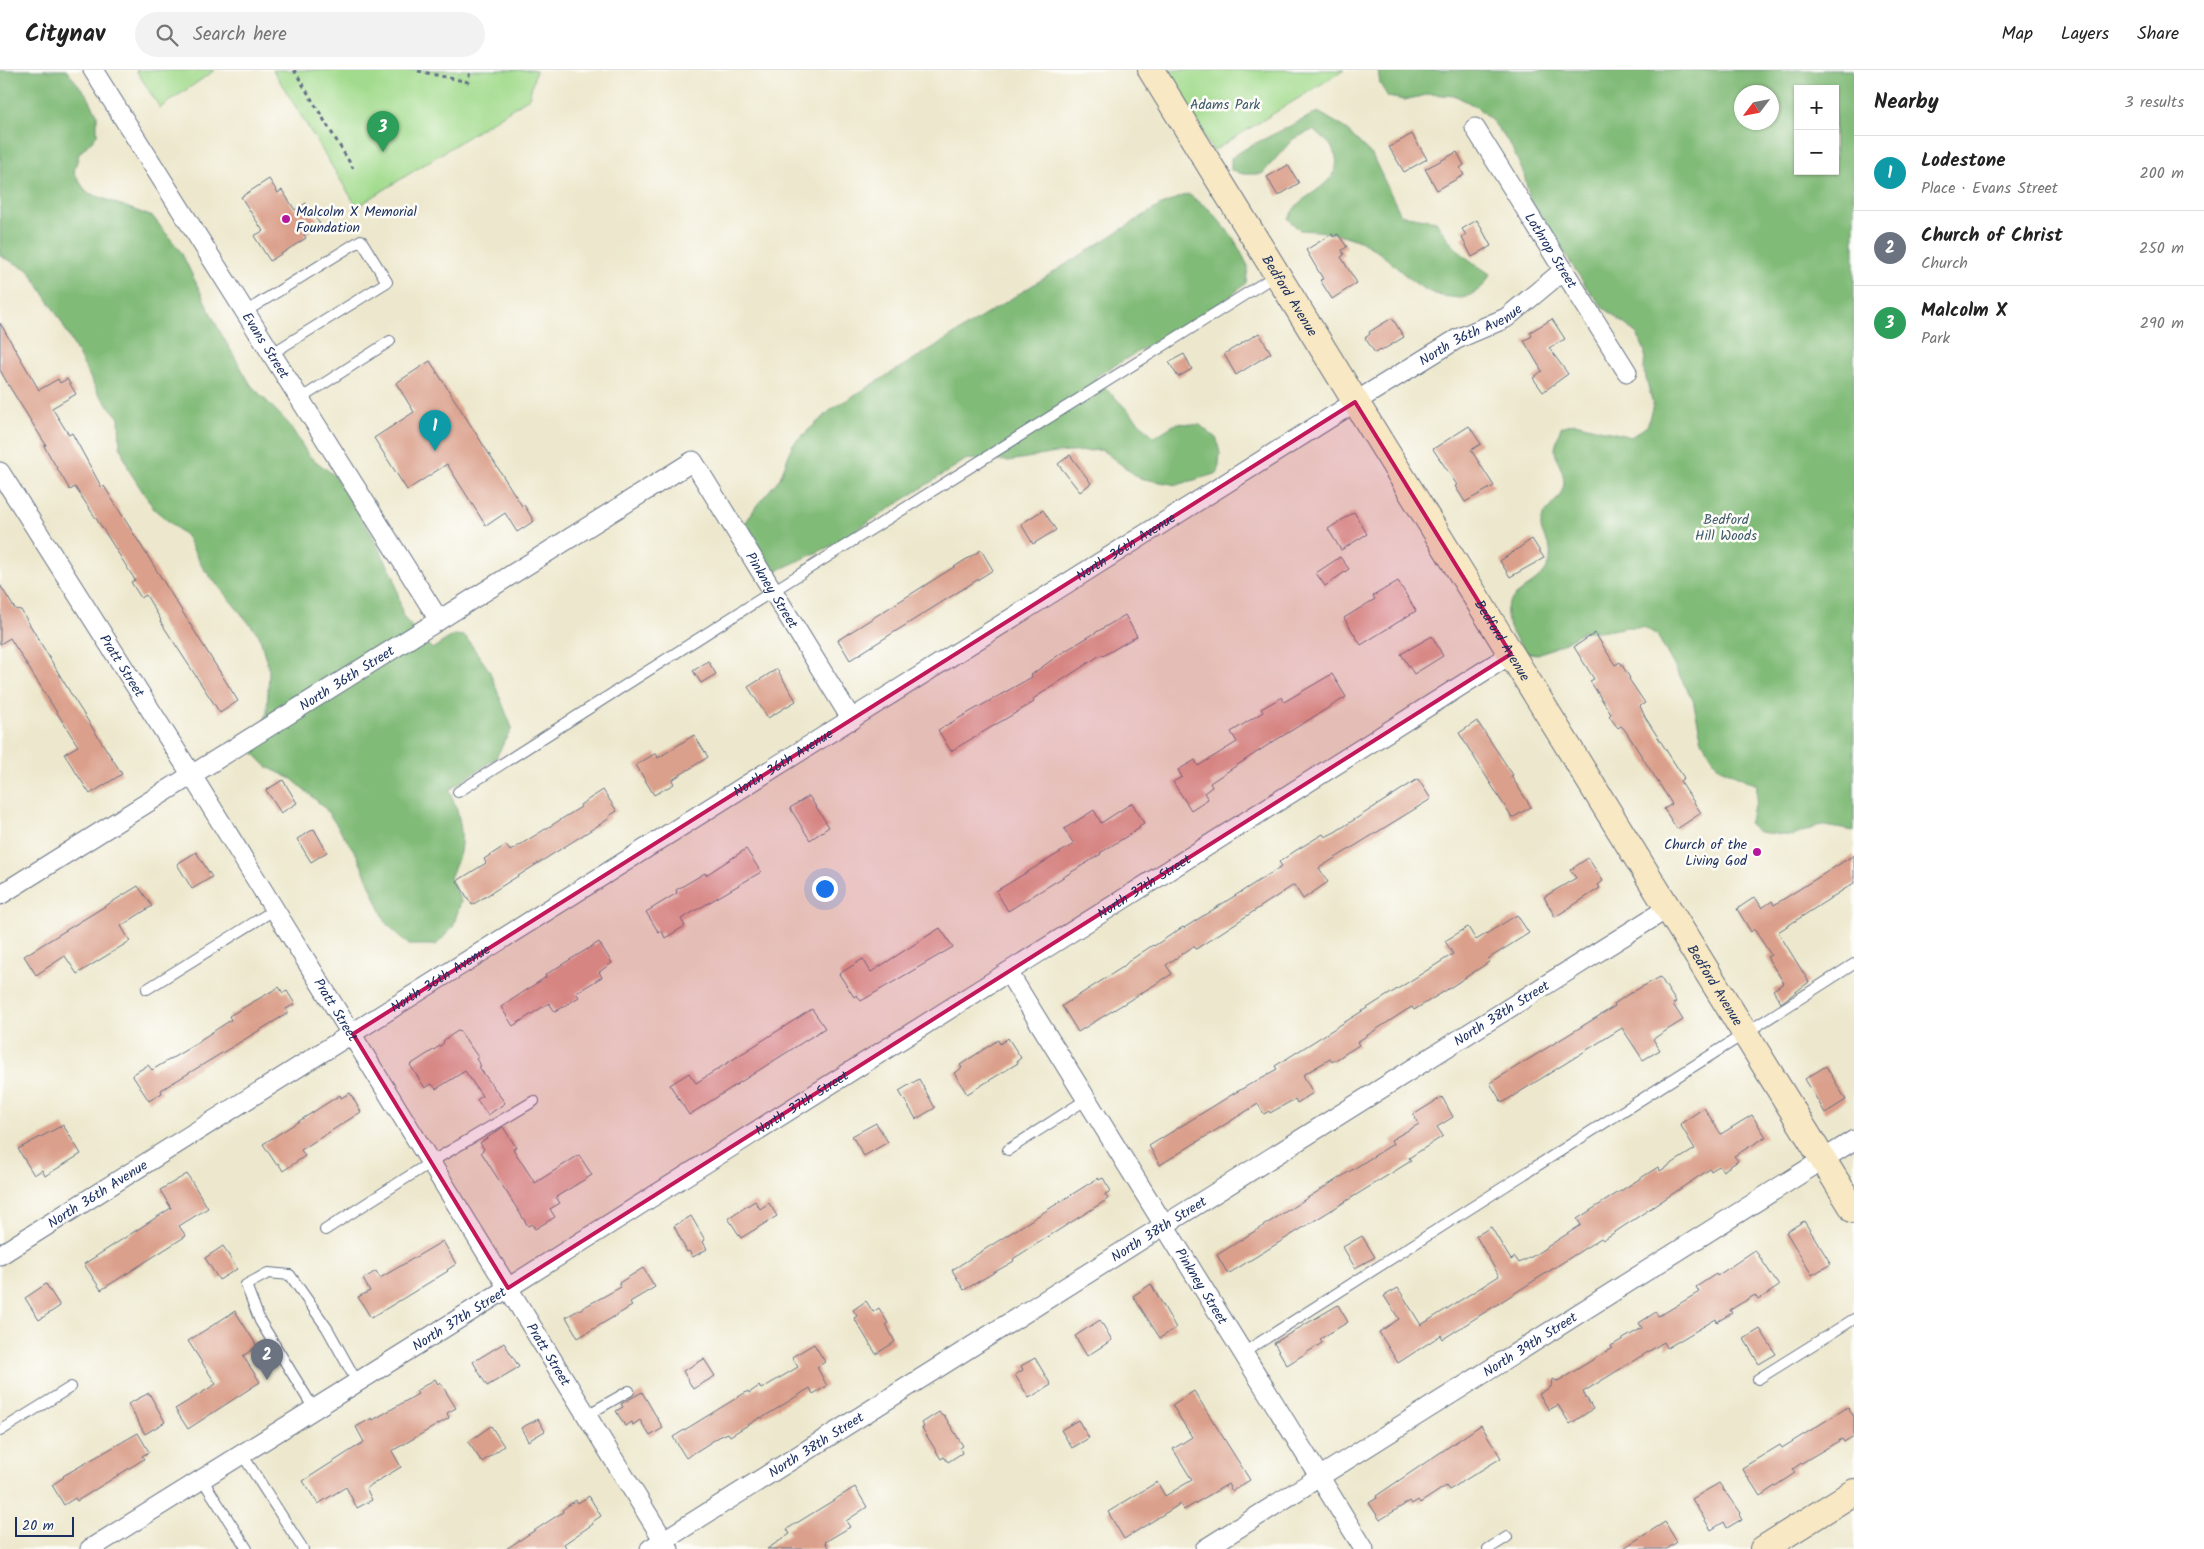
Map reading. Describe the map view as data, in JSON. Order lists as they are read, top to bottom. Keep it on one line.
{"streets":{"street":["Lothrop Street","Bedford Avenue","North 36th Avenue","Evans Street","Pinkney Street","Pratt Street","North 36th Street","North 37th Street","North 38th Street","North 39th Street"]},"crossings":[["Lothrop Street","North 36th Avenue"],["Bedford Avenue","North 36th Avenue"],["Bedford Avenue","North 37th Street"],["Bedford Avenue","North 38th Street"],["Bedford Avenue","North 39th Street"],["North 36th Avenue","Pinkney Street"],["North 36th Avenue","Pratt Street"],["Evans Street","North 36th Street"],["Pinkney Street","North 36th Street"],["Pinkney Street","North 37th Street"],["Pinkney Street","North 38th Street"],["Pinkney Street","North 39th Street"],["Pratt Street","North 36th Street"],["Pratt Street","North 37th Street"],["Pratt Street","North 38th Street"]],"parks":["Adams Park","Bedford Hill Woods"],"places":["Malcolm X Memorial Foundation","Church of the Living God"],"scale_bar":"20 m","north":"bottom left","page":{"header":"Citynav","search":"Search here","nav":["Map","Layers","Share"],"heading":["Nearby","3 results"],"map_buttons":["+","−"],"pins":["3","1","2"],"list":[{"mark":"1","name":"Lodestone","note":"Place · Evans Street","value":"200 m"},{"mark":"2","name":"Church of Christ","note":"Church","value":"250 m"},{"mark":"3","name":"Malcolm X","note":"Park","value":"290 m"}],"scale":"20 m"}}
